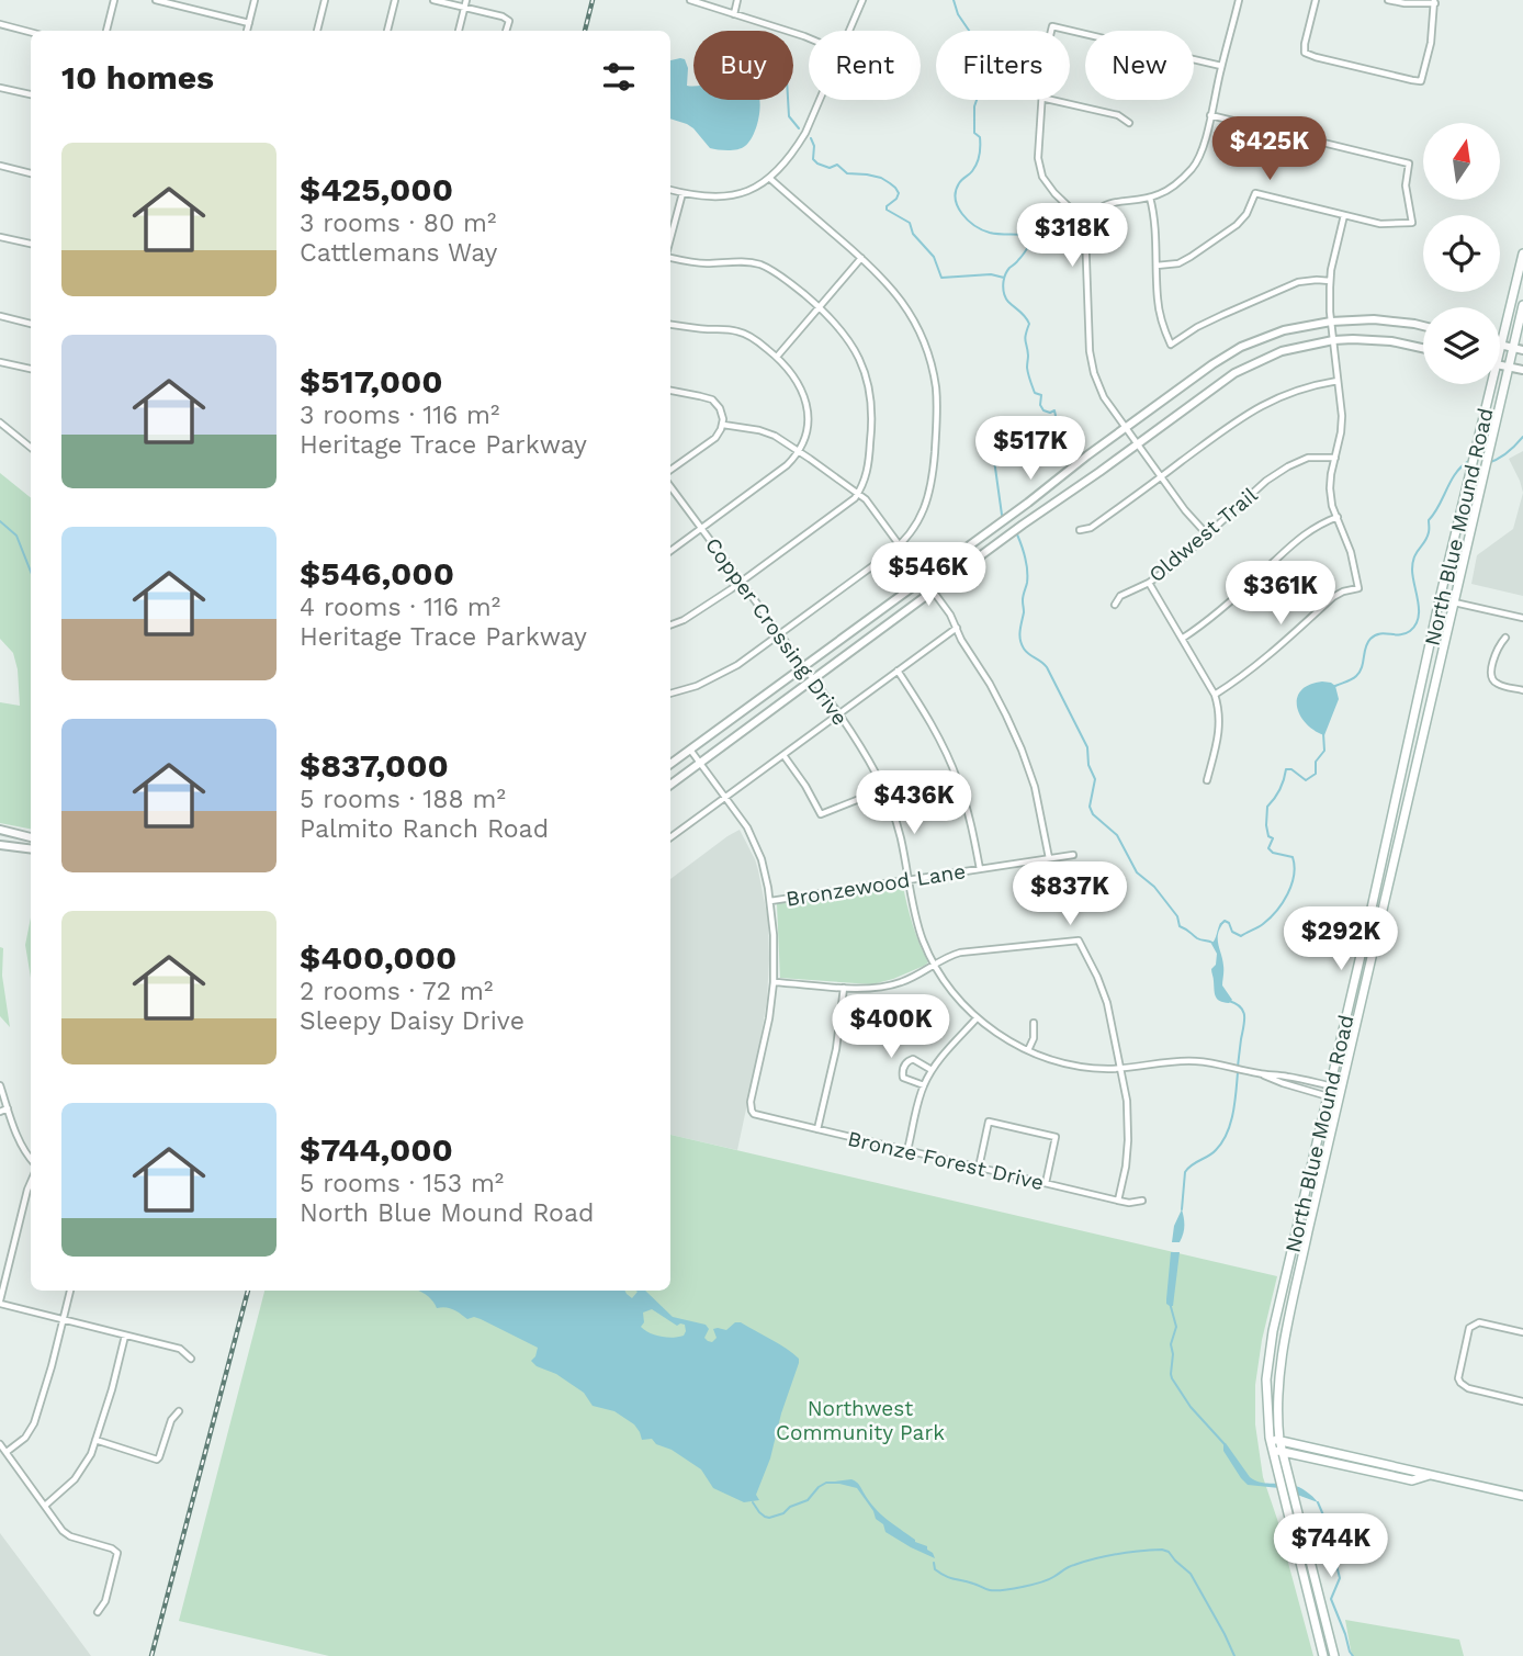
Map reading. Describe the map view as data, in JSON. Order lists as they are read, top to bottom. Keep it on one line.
{"streets":{"main road":["North Blue Mound Road"],"street":["Oldwest Trail","Copper Crossing Drive","Bronzewood Lane","Bronze Forest Drive"]},"crossings":[["North Blue Mound Road","Copper Crossing Drive"],["Copper Crossing Drive","Bronzewood Lane"]],"parks":["Northwest Community Park"],"north":"top","page":{"chip":["Buy","Rent","Filters","New"],"heading":"10 homes","price":["$425K","$318K","$517K","$546K","$361K","$436K","$837K","$292K","$400K","$744K"],"list":[{"name":"$425,000","note":"3 rooms · 80 m² · Cattlemans Way"},{"name":"$517,000","note":"3 rooms · 116 m² · Heritage Trace Parkway"},{"name":"$546,000","note":"4 rooms · 116 m² · Heritage Trace Parkway"},{"name":"$837,000","note":"5 rooms · 188 m² · Palmito Ranch Road"},{"name":"$400,000","note":"2 rooms · 72 m² · Sleepy Daisy Drive"},{"name":"$744,000","note":"5 rooms · 153 m² · North Blue Mound Road"}]}}
